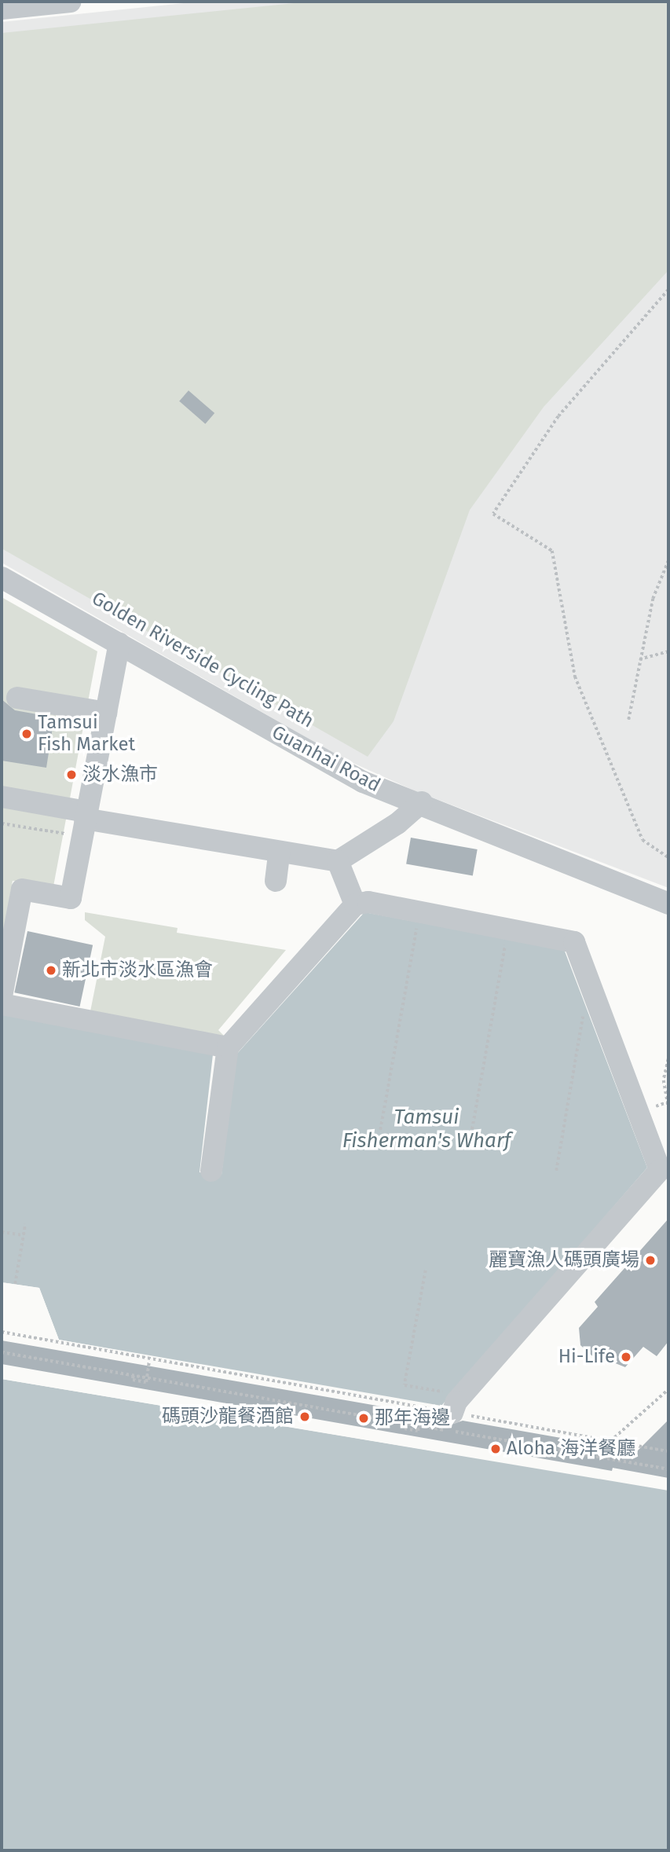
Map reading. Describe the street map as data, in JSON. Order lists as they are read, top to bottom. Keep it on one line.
{"streets":{"street":["Guanhai Road"]},"water":["Tamsui Fisherman's Wharf"],"places":["Tamsui Fish Market","淡水漁市","新北市淡水區漁會","麗寶漁人碼頭廣場","Hi-Life","碼頭沙龍餐酒館","那年海邊","Aloha 海洋餐廳"]}
